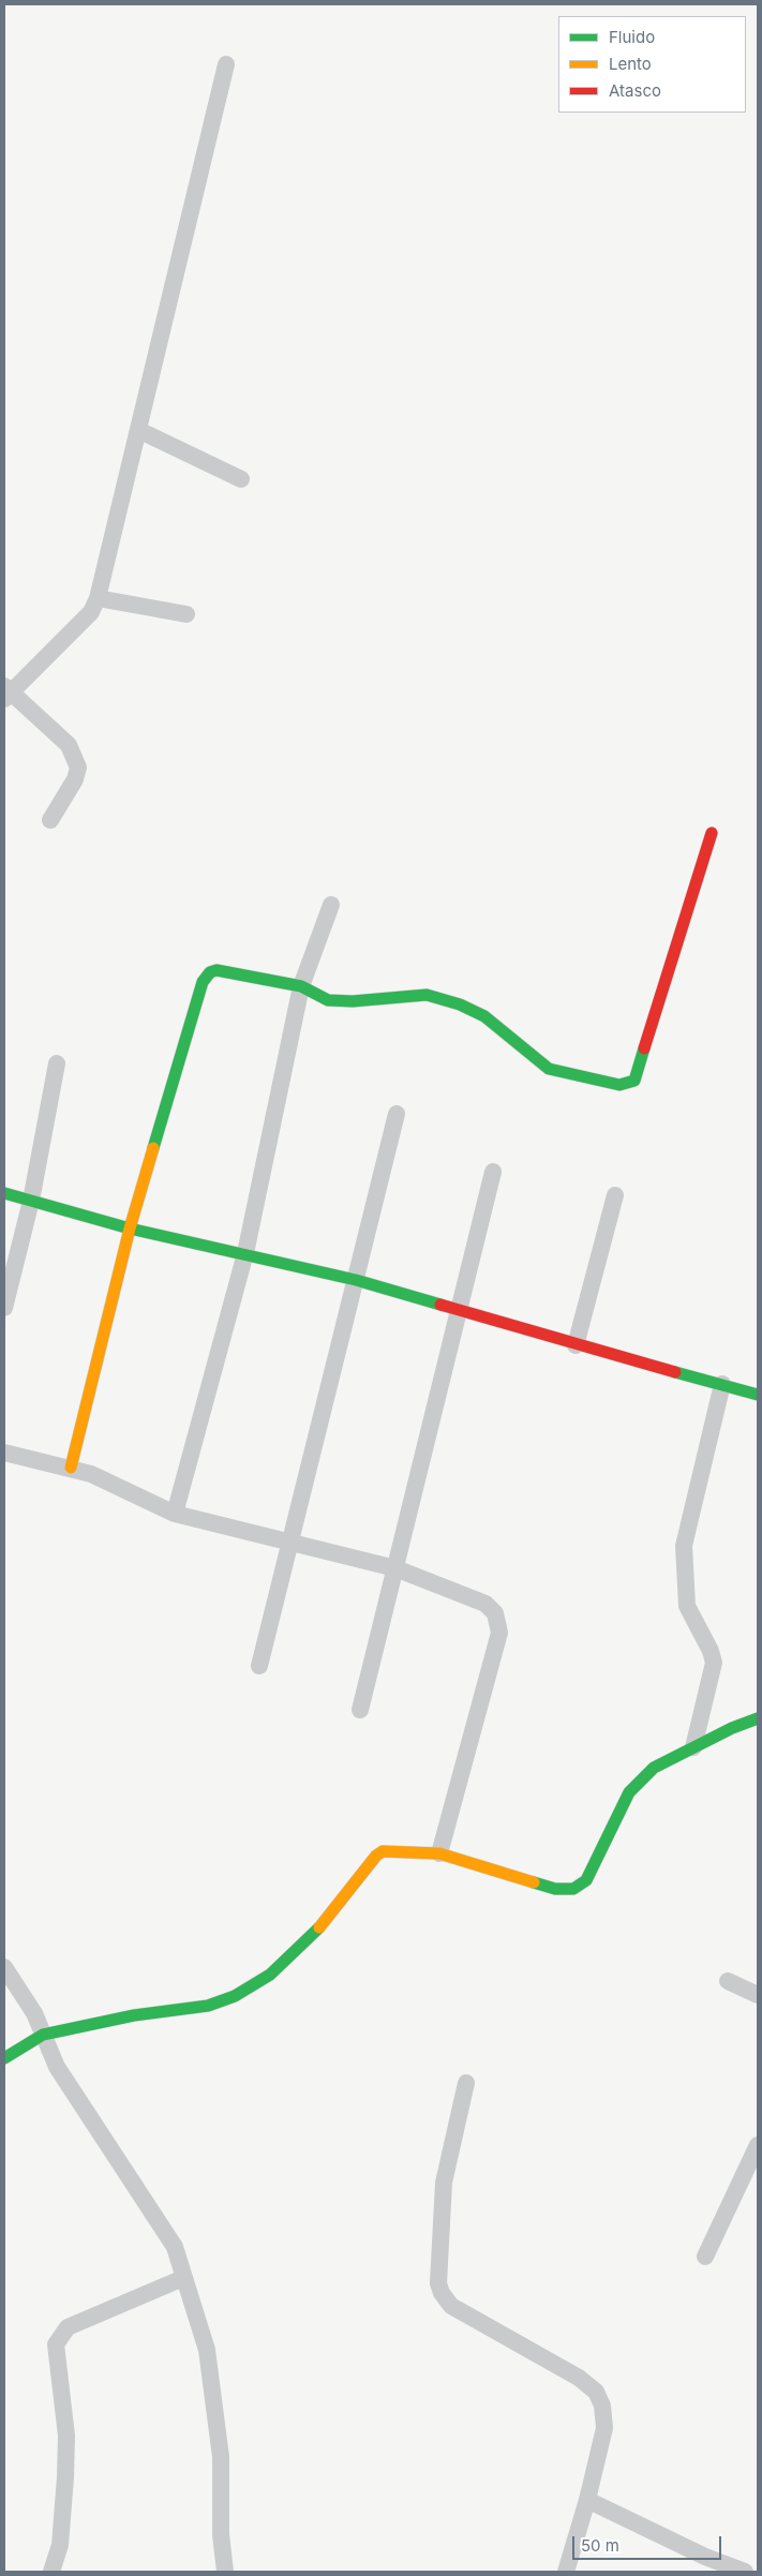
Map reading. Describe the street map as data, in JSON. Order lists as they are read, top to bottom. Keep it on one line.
{"legend":["Fluido","Lento","Atasco"],"scale_bar":"50 m"}
